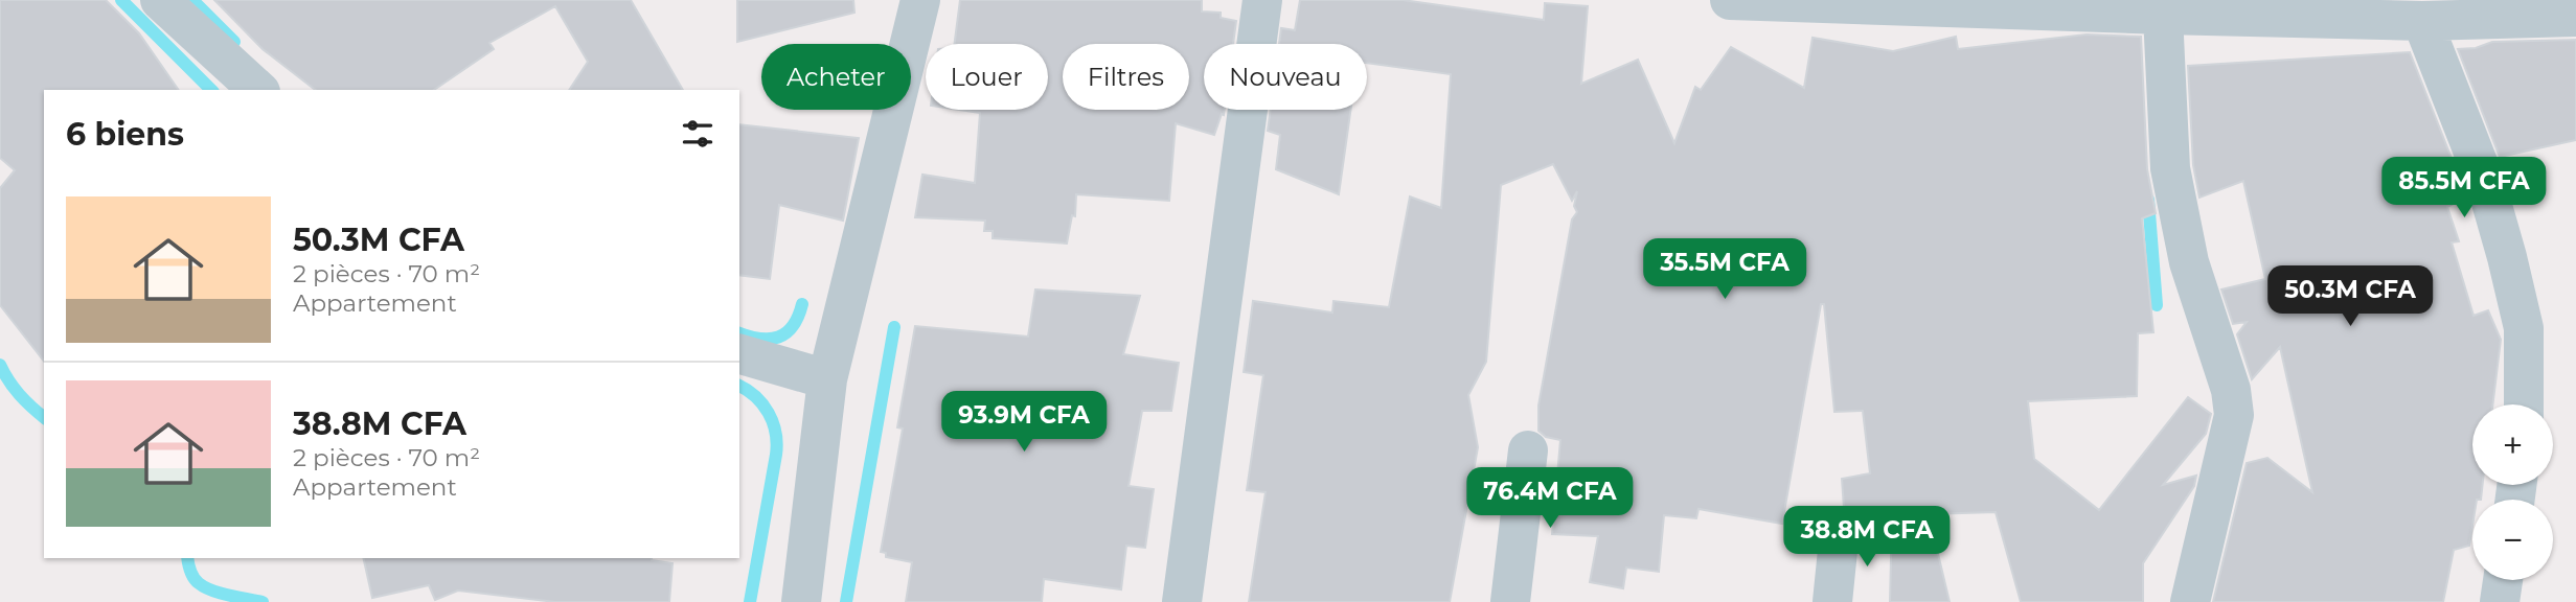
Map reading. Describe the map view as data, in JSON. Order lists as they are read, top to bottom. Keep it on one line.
{"page":{"chip":["Acheter","Louer","Filtres","Nouveau"],"heading":"6 biens","price":["85.5M CFA","35.5M CFA","50.3M CFA","93.9M CFA","76.4M CFA","38.8M CFA"],"list":[{"name":"50.3M CFA","note":"2 pièces · 70 m² · Appartement"},{"name":"38.8M CFA","note":"2 pièces · 70 m² · Appartement"}],"map_buttons":["+","−"]}}
